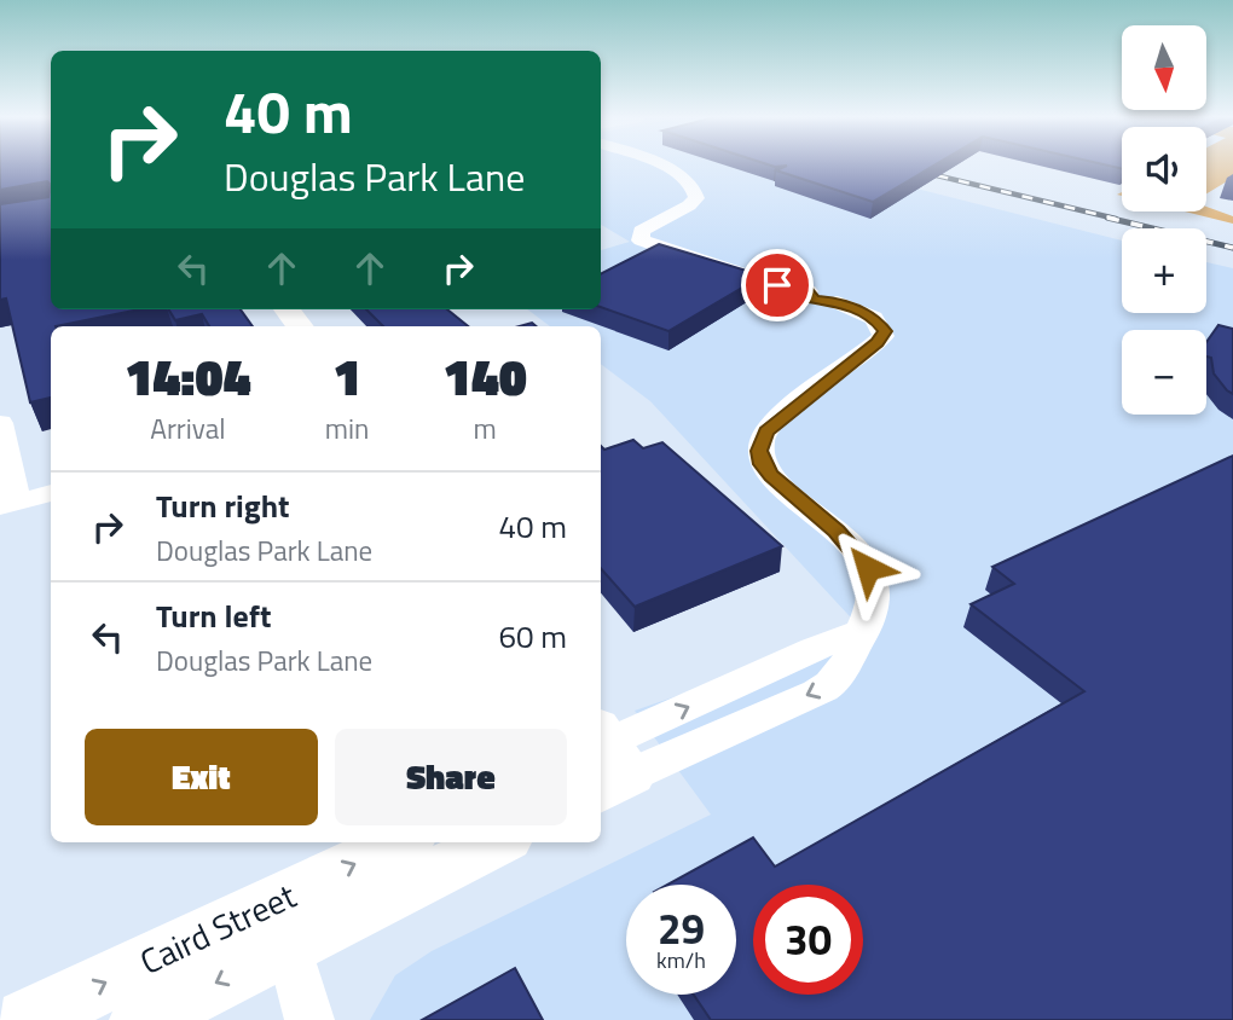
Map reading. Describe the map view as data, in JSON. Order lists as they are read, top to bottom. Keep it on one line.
{"streets":{"street":["Caird Street"]},"north":"bottom","page":{"map_buttons":["+","−"],"turn":["40 m","Douglas Park Lane"],"eta":["14:04","Arrival","1","min","140","m"],"list":[{"name":"Turn right","note":"Douglas Park Lane","value":"40 m"},{"name":"Turn left","note":"Douglas Park Lane","value":"60 m"}],"buttons":["Exit","Share"],"speed":"29 km/h","limit":"30"}}
